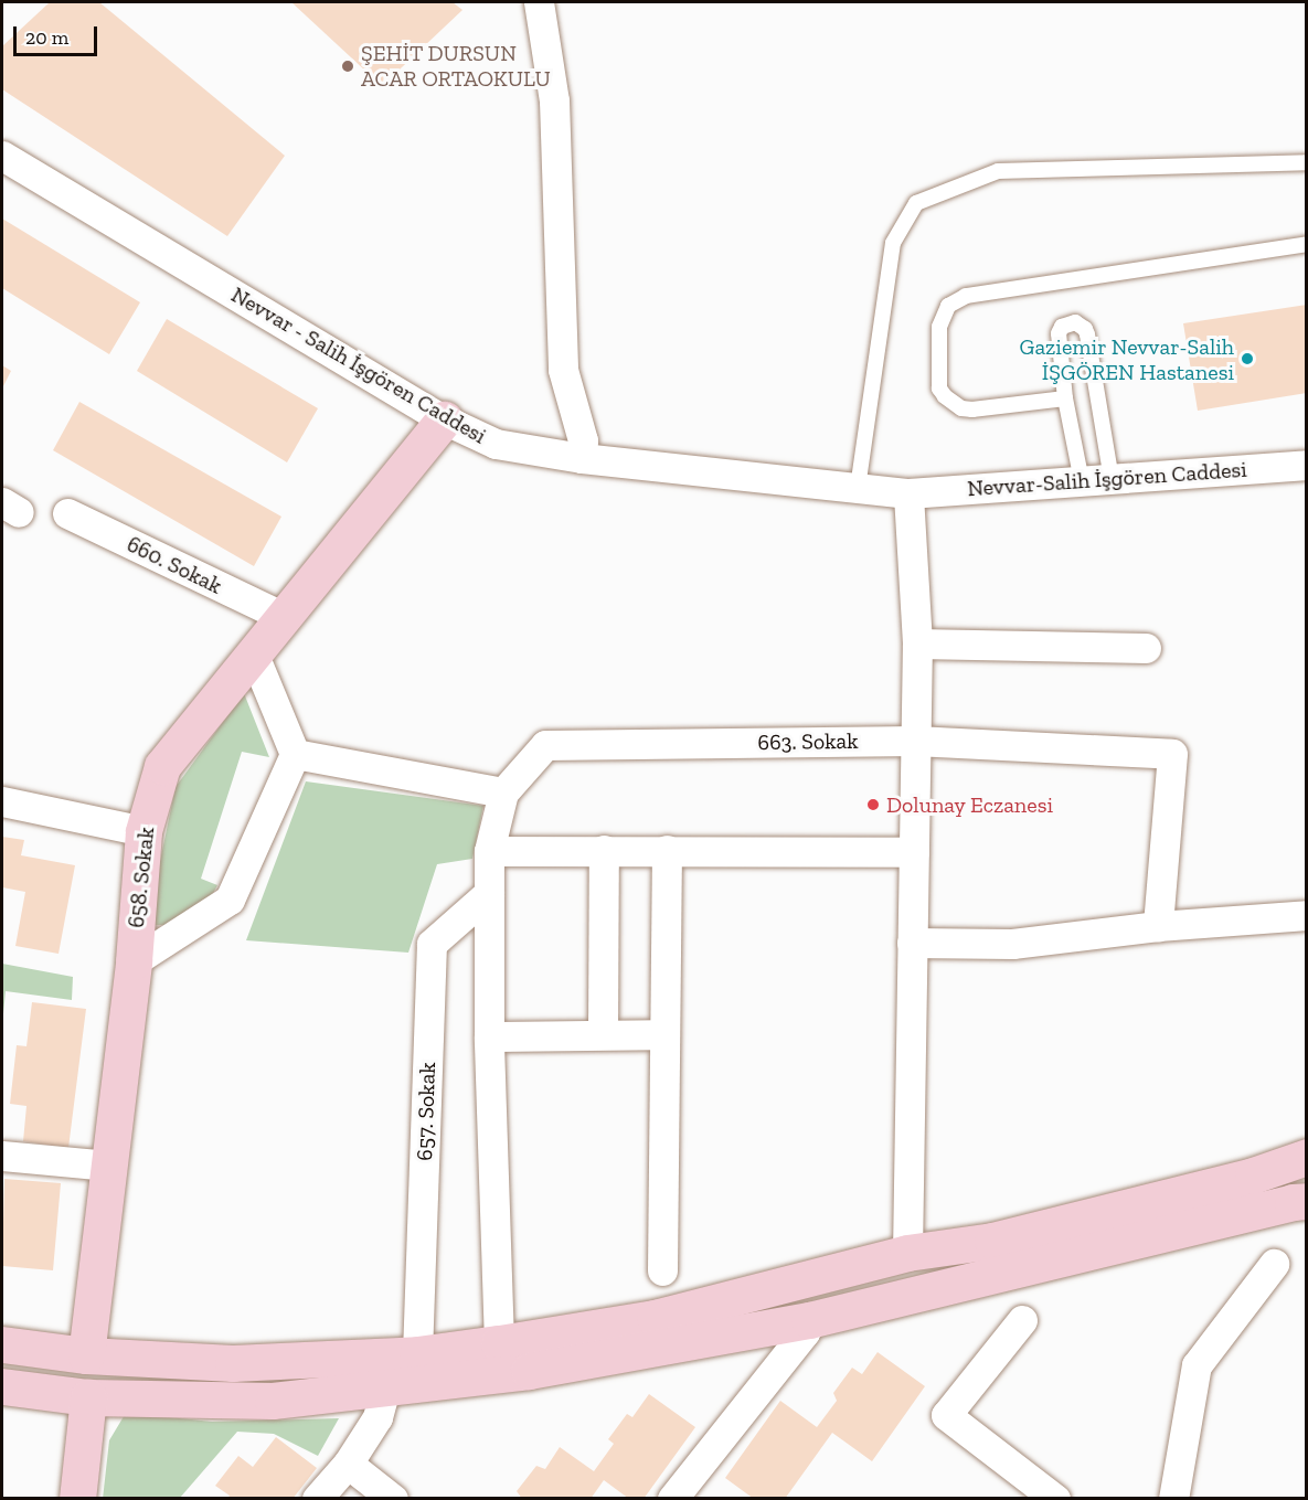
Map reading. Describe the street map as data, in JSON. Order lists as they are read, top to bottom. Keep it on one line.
{"streets":{"street":["Nevvar - Salih İşgören Caddesi","Nevvar-Salih İşgören Caddesi","660. Sokak","663. Sokak","658. Sokak","657. Sokak"]},"crossings":[["Nevvar - Salih İşgören Caddesi","Nevvar-Salih İşgören Caddesi"],["Nevvar - Salih İşgören Caddesi","658. Sokak"],["660. Sokak","658. Sokak"]],"places":["ŞEHİT DURSUN ACAR ORTAOKULU","Gaziemir Nevvar-Salih İŞGÖREN Hastanesi","Dolunay Eczanesi"],"scale_bar":"20 m"}
